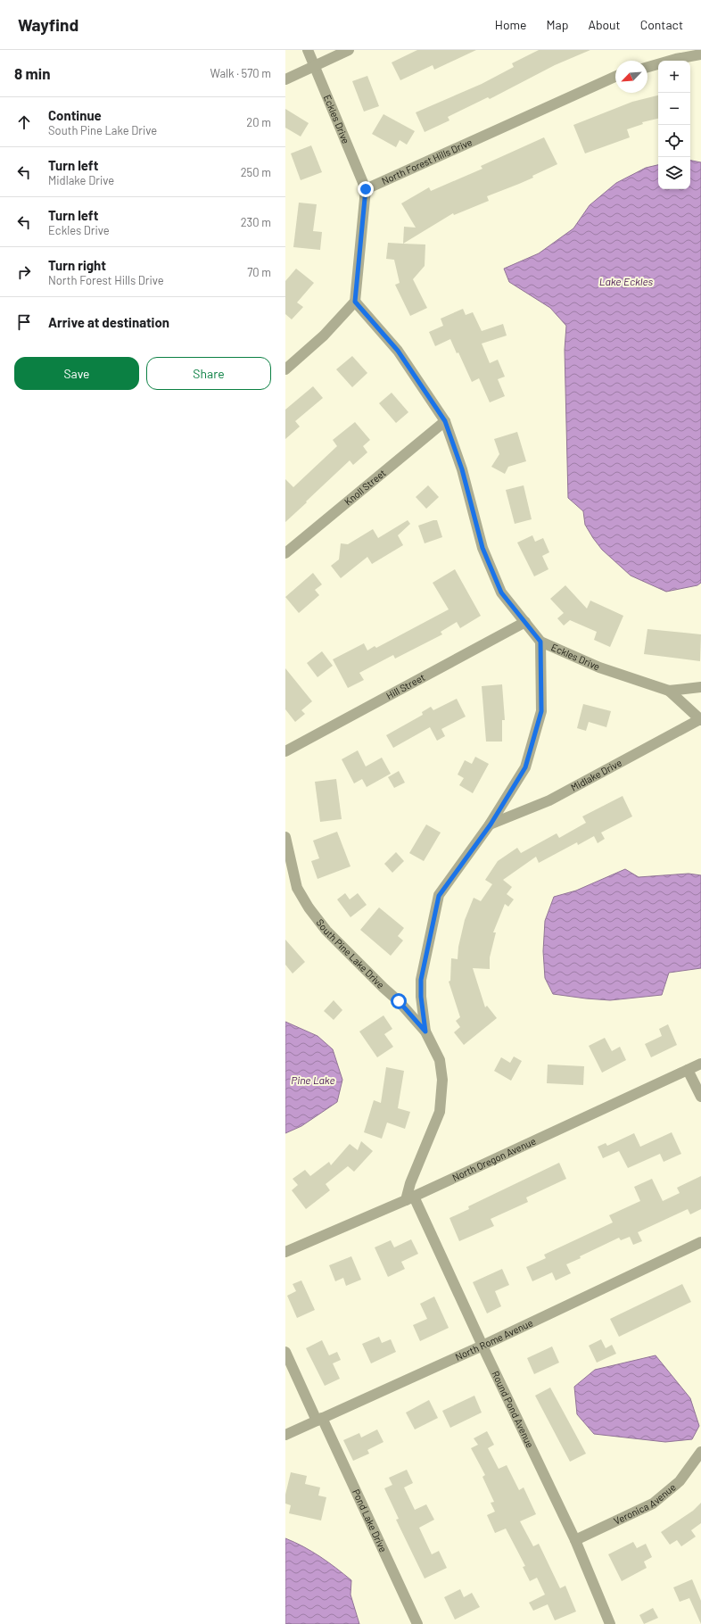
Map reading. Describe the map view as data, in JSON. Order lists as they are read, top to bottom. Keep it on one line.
{"streets":{"street":["Eckles Drive","North Forest Hills Drive","Knoll Street","Hill Street","Midlake Drive","South Pine Lake Drive","North Oregon Avenue","North Rome Avenue","Round Pond Avenue","Veronica Avenue","Pond Lake Drive"]},"crossings":[["Eckles Drive","North Forest Hills Drive"],["Eckles Drive","Knoll Street"],["Eckles Drive","Hill Street"],["Eckles Drive","Midlake Drive"],["South Pine Lake Drive","North Oregon Avenue"],["South Pine Lake Drive","Round Pond Avenue"],["North Oregon Avenue","Round Pond Avenue"],["North Rome Avenue","Round Pond Avenue"],["North Rome Avenue","Pond Lake Drive"],["Round Pond Avenue","Veronica Avenue"]],"water":["Lake Eckles","Pine Lake"],"north":"bottom left","page":{"header":"Wayfind","nav":["Home","Map","About","Contact"],"heading":["8 min","Walk · 570 m"],"map_buttons":["+","−"],"list":[["Continue","South Pine Lake Drive","20 m"],["Turn left","Midlake Drive","250 m"],["Turn left","Eckles Drive","230 m"],["Turn right","North Forest Hills Drive","70 m"],"Arrive at destination"],"buttons":["Save","Share"]}}
